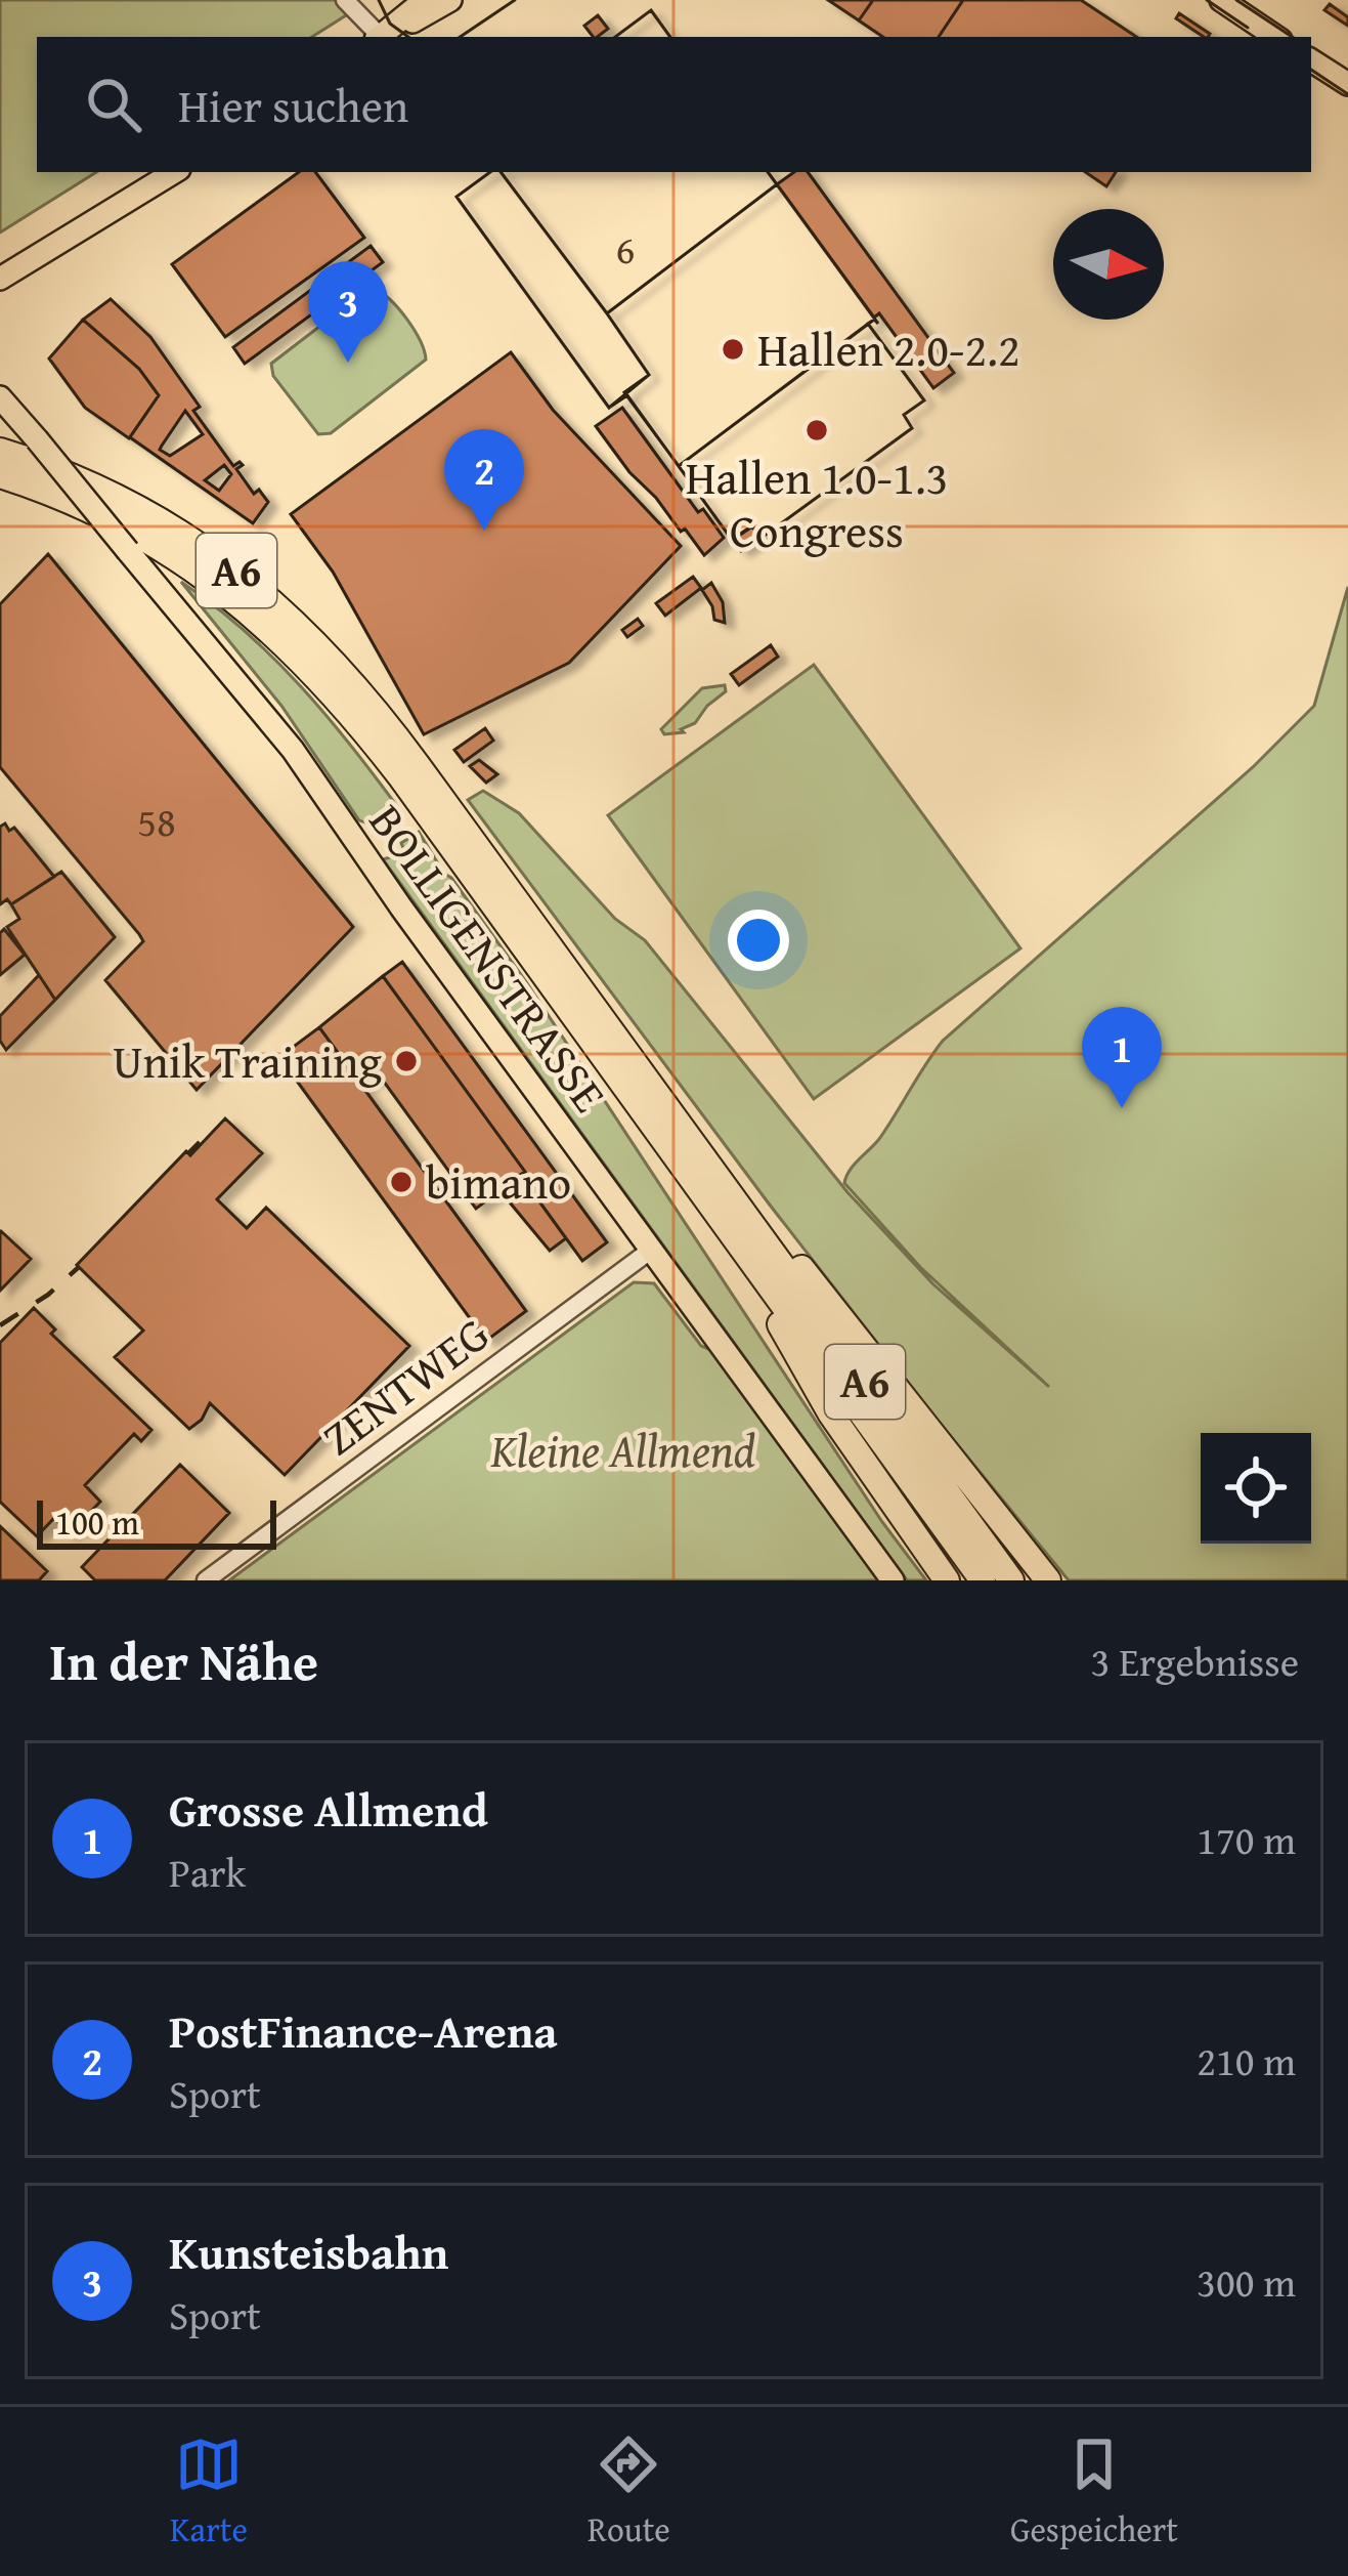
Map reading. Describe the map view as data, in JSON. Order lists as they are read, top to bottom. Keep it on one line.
{"streets":{"highway":["A6"],"main road":["BOLLIGENSTRASSE"],"street":["ZENTWEG"]},"crossings":[["BOLLIGENSTRASSE","ZENTWEG"]],"parks":["Kleine Allmend"],"places":["Hallen 2.0-2.2","Hallen 1.0-1.3 Congress","Unik Training","bimano"],"house_numbers":["6","58"],"scale_bar":"100 m","north":"right","page":{"search":"Hier suchen","pins":["3","2","1"],"scale":"100 m","heading":["In der Nähe","3 Ergebnisse"],"list":[{"mark":"1","name":"Grosse Allmend","note":"Park","value":"170 m"},{"mark":"2","name":"PostFinance-Arena","note":"Sport","value":"210 m"},{"mark":"3","name":"Kunsteisbahn","note":"Sport","value":"300 m"}],"nav":["Karte","Route","Gespeichert"]}}
